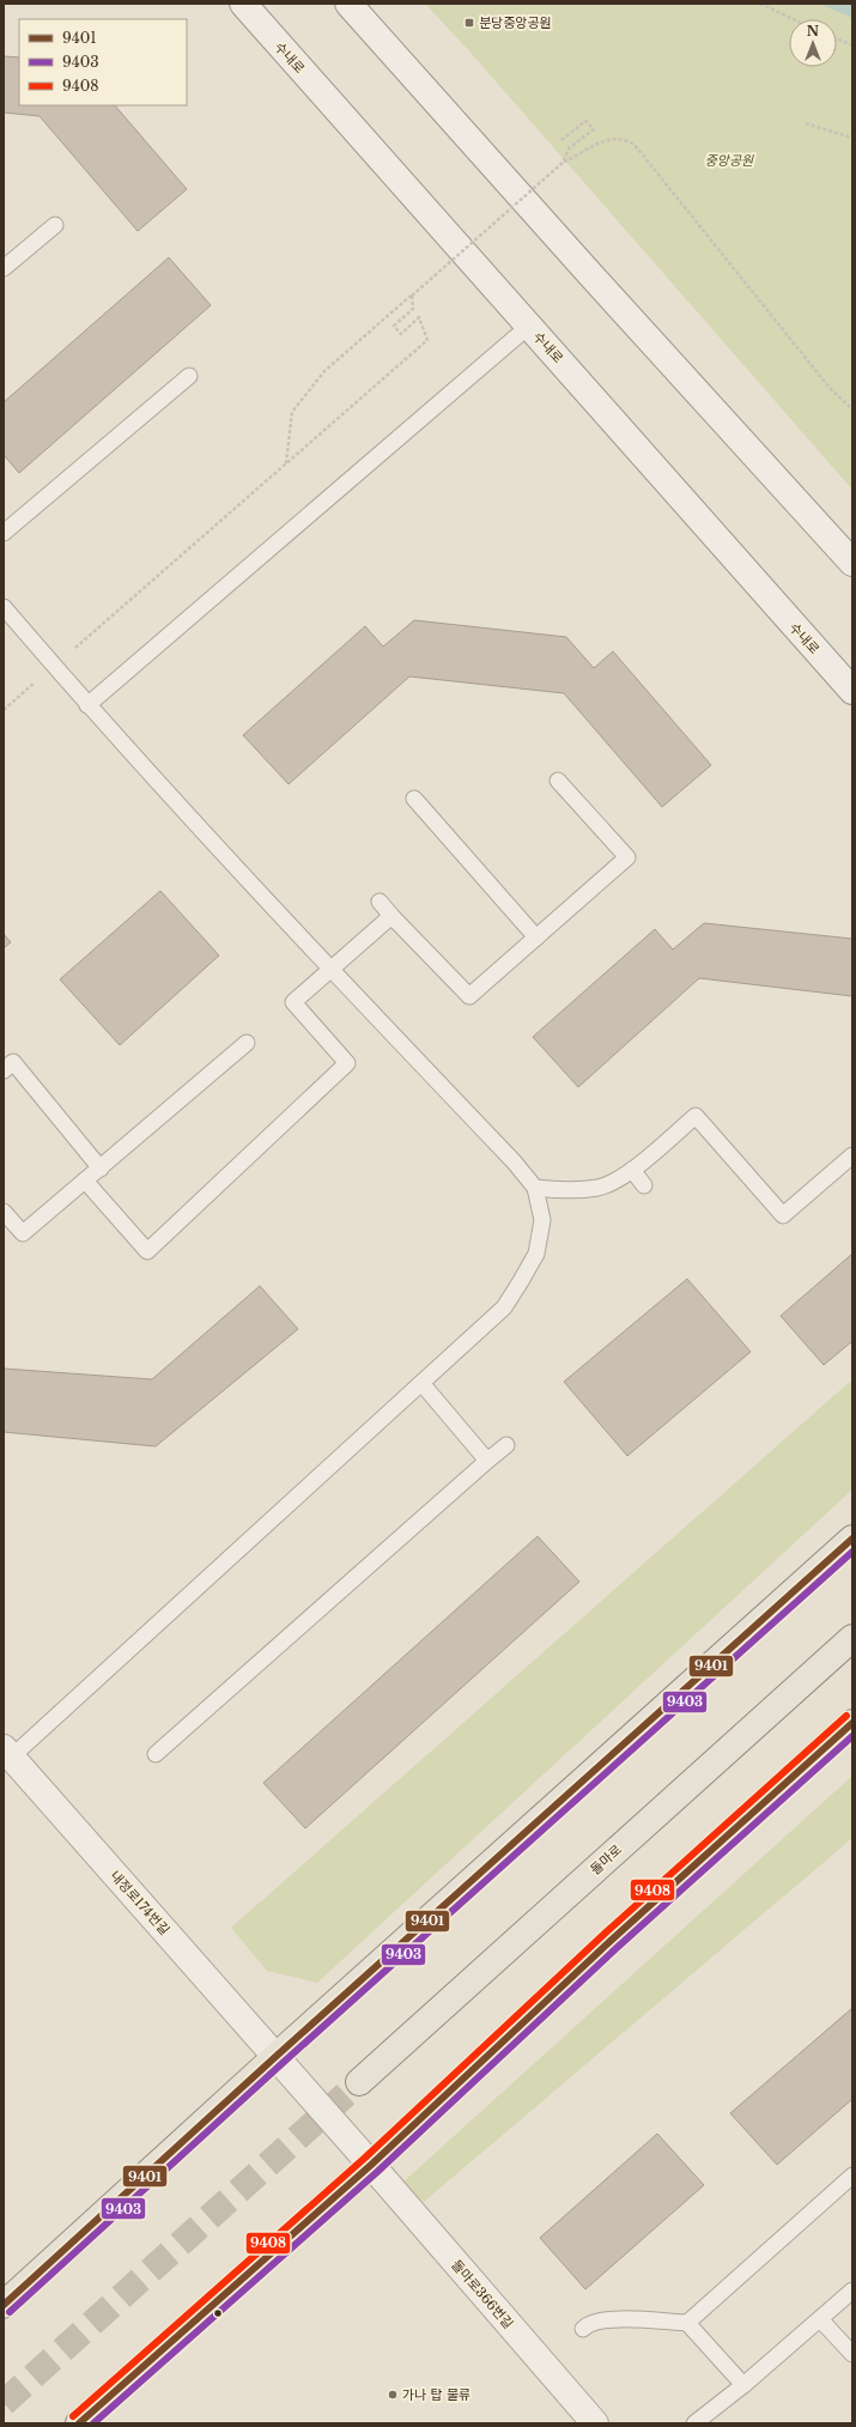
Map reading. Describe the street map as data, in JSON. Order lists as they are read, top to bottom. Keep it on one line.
{"streets":{"main road":["수내로","돌마로","내정로174번길","돌마로366번길"]},"crossings":[["내정로174번길","돌마로366번길"]],"parks":["중앙공원"],"places":{"transit":["분당중앙공원"],"other":["가나 탑 물류"]},"lines":["transit line 9401","transit line 9403","transit line 9408"],"legend":["9401","9403","9408"],"north":"top"}
